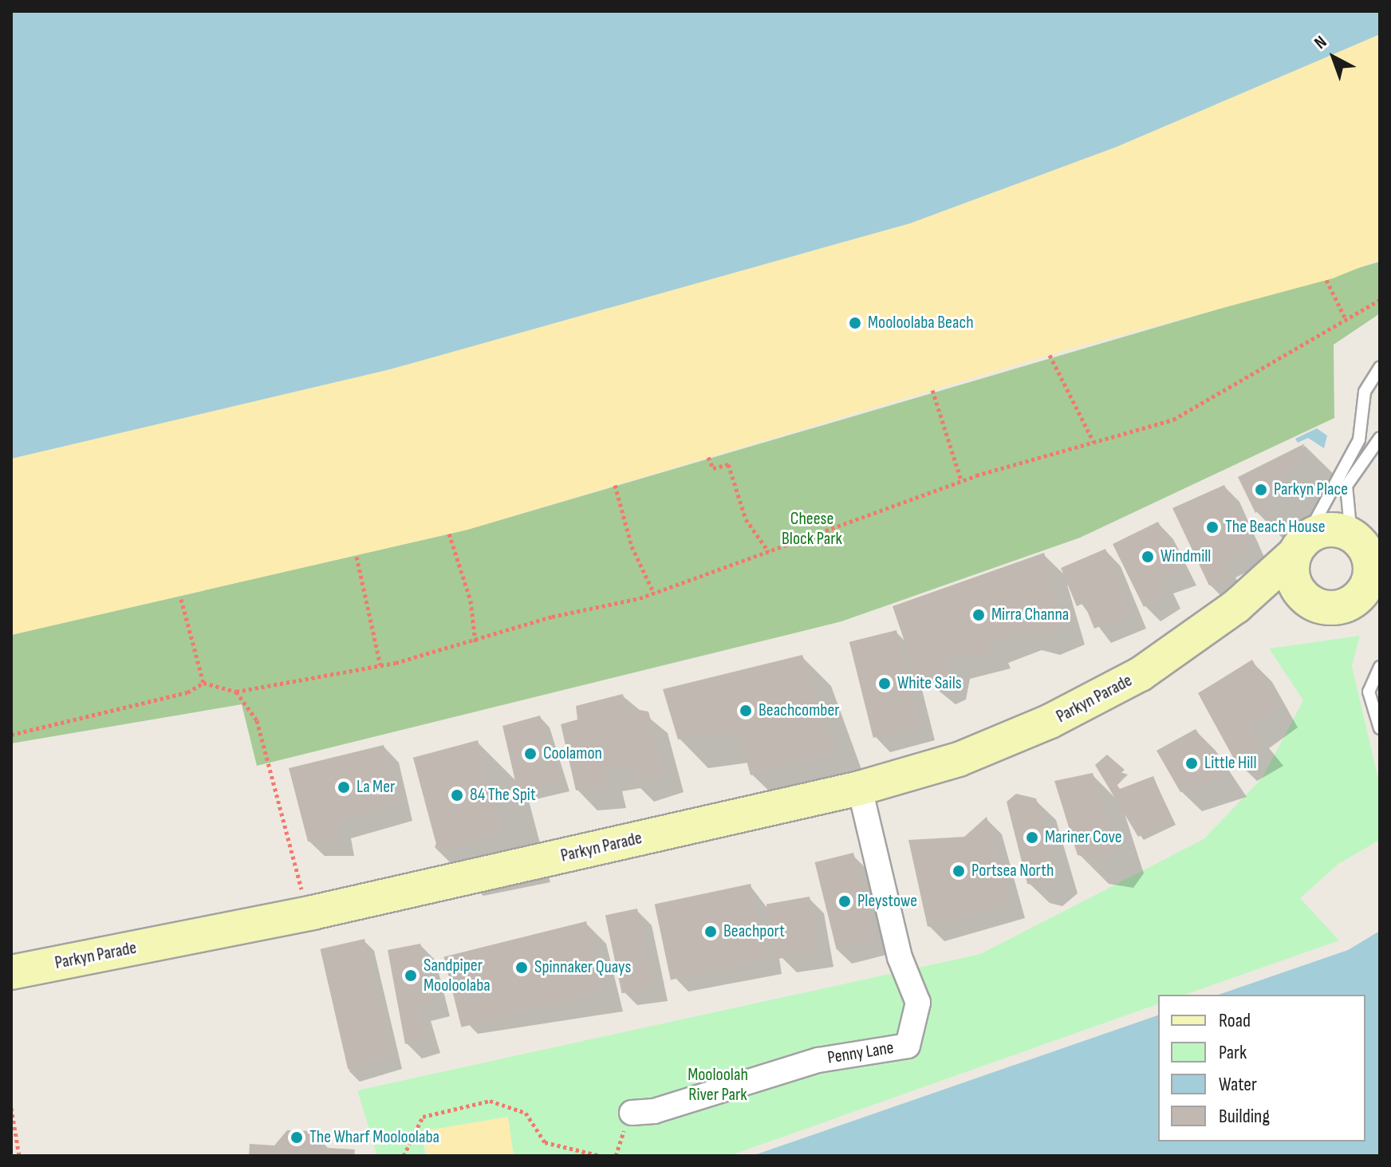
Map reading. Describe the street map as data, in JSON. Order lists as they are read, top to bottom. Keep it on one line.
{"streets":{"street":["Parkyn Parade","Penny Lane"]},"crossings":[["Parkyn Parade","Penny Lane"]],"parks":["Cheese Block Park","Mooloolah River Park"],"places":["Mooloolaba Beach","Parkyn Place","The Beach House","Windmill","Mirra Channa","White Sails","Beachcomber","Coolamon","Little Hill","La Mer","84 The Spit","Mariner Cove","Portsea North","Pleystowe","Beachport","Spinnaker Quays","Sandpiper Mooloolaba","The Wharf Mooloolaba"],"legend":["Road","Park","Water","Building"],"north":"top left"}
